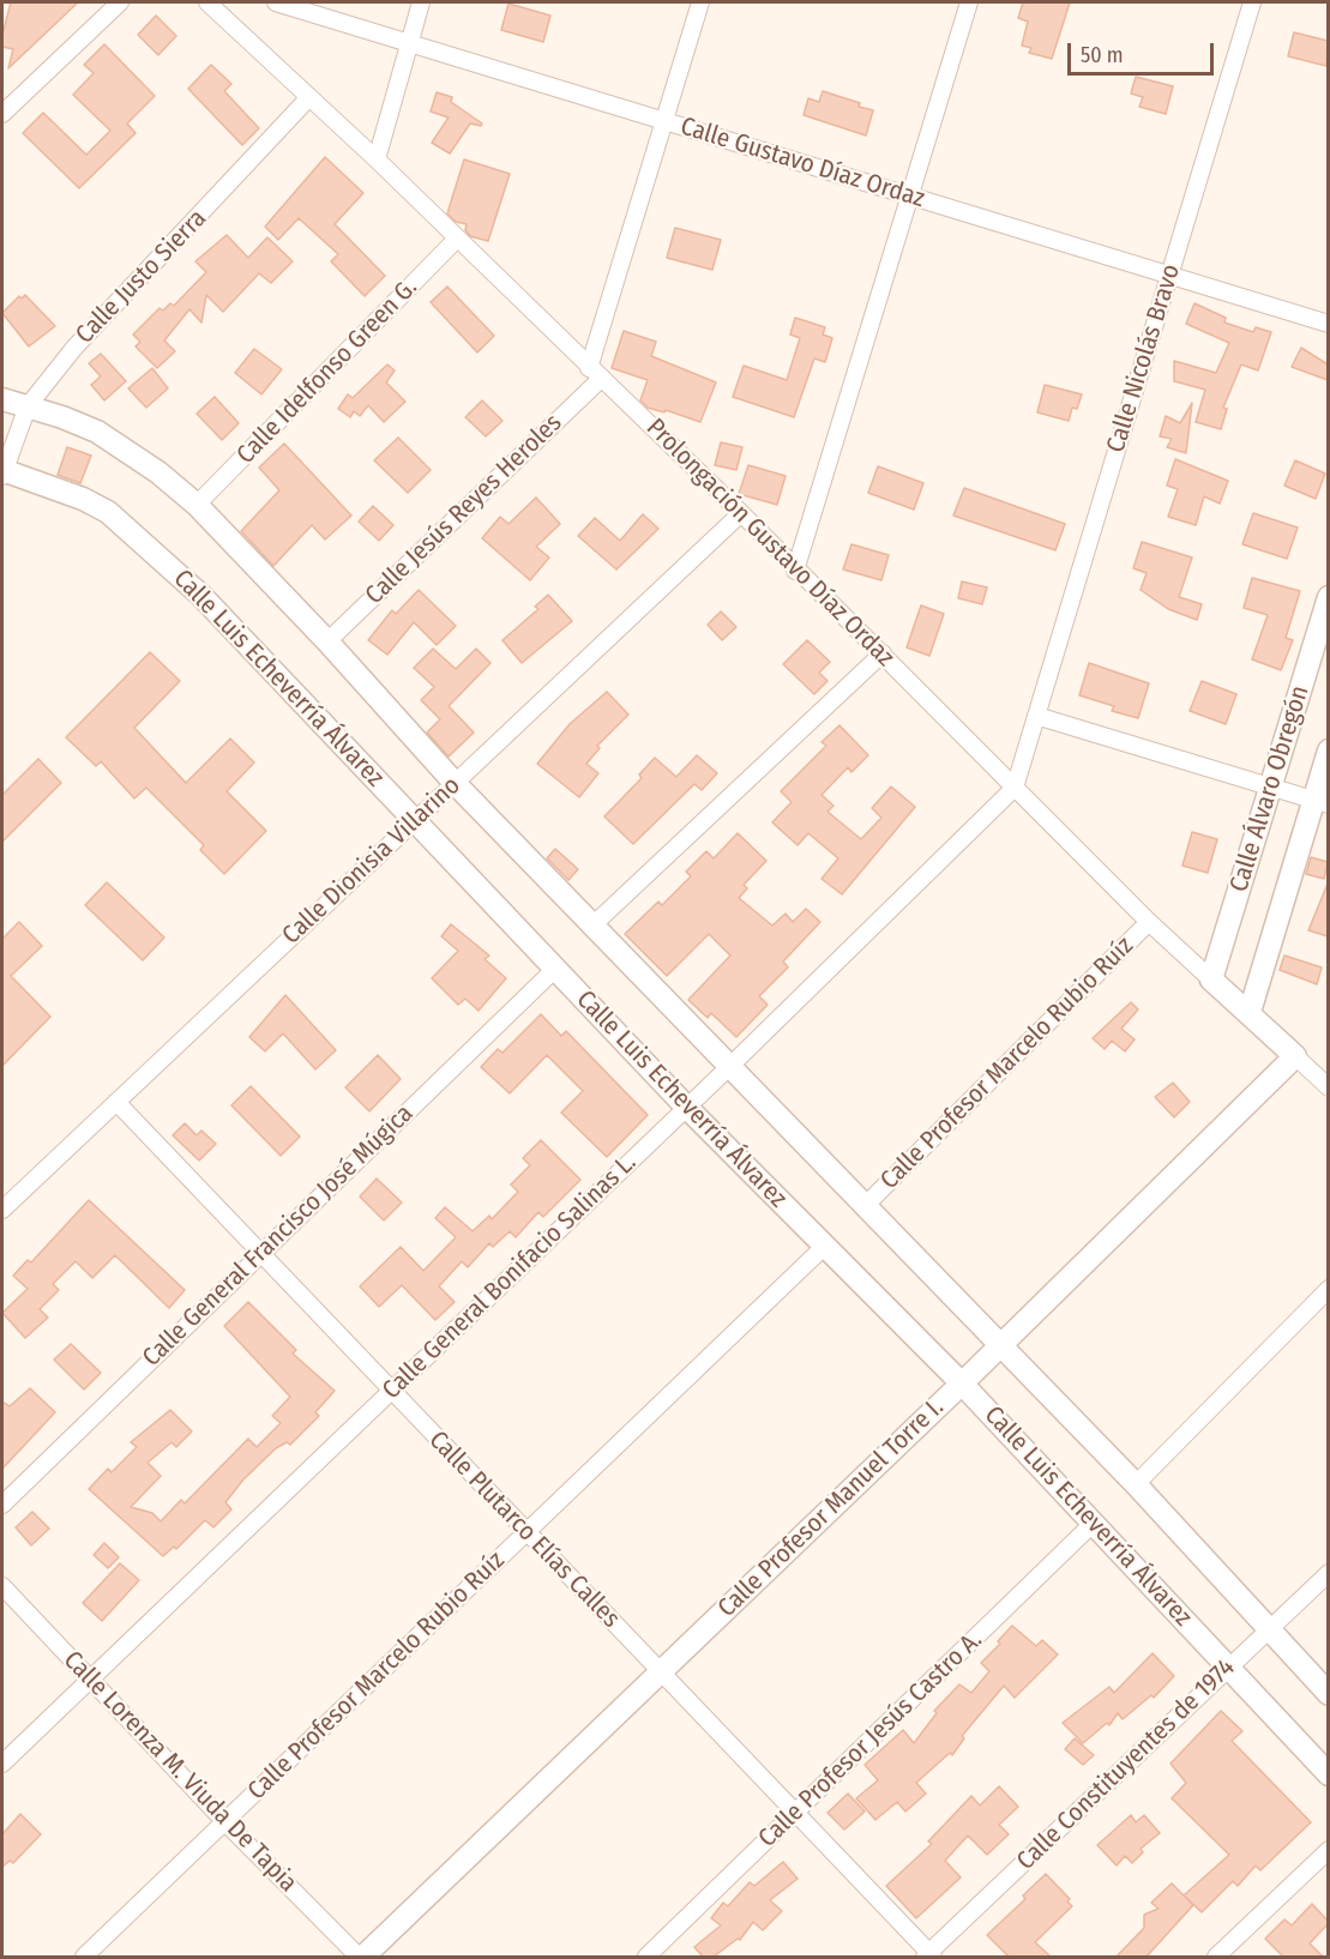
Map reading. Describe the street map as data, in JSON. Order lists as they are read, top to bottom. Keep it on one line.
{"streets":{"street":["Calle Gustavo Díaz Ordaz","Calle Justo Sierra","Calle Nicolás Bravo","Calle Idelfonso Green G.","Calle Jesús Reyes Heroles","Prolongación Gustavo Díaz Ordaz","Calle Luis Echeverría Álvarez","Calle Álvaro Obregón","Calle Dionisia Villarino","Calle Profesor Marcelo Rubio Ruíz","Calle General Francisco José Múgica","Calle General Bonifacio Salinas L.","Calle Profesor Manuel Torre I.","Calle Plutarco Elías Calles","Calle Profesor Jesús Castro A.","Calle Constituyentes de 1974","Calle Lorenza M. Viuda De Tapia"]},"crossings":[["Calle Gustavo Díaz Ordaz","Calle Nicolás Bravo"],["Calle Justo Sierra","Prolongación Gustavo Díaz Ordaz"],["Calle Justo Sierra","Calle Luis Echeverría Álvarez"],["Calle Nicolás Bravo","Prolongación Gustavo Díaz Ordaz"],["Calle Nicolás Bravo","Calle General Bonifacio Salinas L."],["Calle Idelfonso Green G.","Prolongación Gustavo Díaz Ordaz"],["Calle Jesús Reyes Heroles","Prolongación Gustavo Díaz Ordaz"],["Prolongación Gustavo Díaz Ordaz","Calle Álvaro Obregón"],["Prolongación Gustavo Díaz Ordaz","Calle Dionisia Villarino"],["Prolongación Gustavo Díaz Ordaz","Calle Profesor Marcelo Rubio Ruíz"],["Prolongación Gustavo Díaz Ordaz","Calle General Bonifacio Salinas L."],["Prolongación Gustavo Díaz Ordaz","Calle Profesor Manuel Torre I."],["Calle Luis Echeverría Álvarez","Calle Dionisia Villarino"],["Calle Luis Echeverría Álvarez","Calle Profesor Marcelo Rubio Ruíz"],["Calle Luis Echeverría Álvarez","Calle General Francisco José Múgica"],["Calle Luis Echeverría Álvarez","Calle General Bonifacio Salinas L."],["Calle Luis Echeverría Álvarez","Calle Profesor Manuel Torre I."],["Calle Luis Echeverría Álvarez","Calle Profesor Jesús Castro A."],["Calle Luis Echeverría Álvarez","Calle Constituyentes de 1974"],["Calle Dionisia Villarino","Calle Plutarco Elías Calles"],["Calle Profesor Marcelo Rubio Ruíz","Calle Plutarco Elías Calles"],["Calle Profesor Marcelo Rubio Ruíz","Calle Lorenza M. Viuda De Tapia"],["Calle General Francisco José Múgica","Calle Plutarco Elías Calles"],["Calle General Bonifacio Salinas L.","Calle Plutarco Elías Calles"],["Calle General Bonifacio Salinas L.","Calle Lorenza M. Viuda De Tapia"],["Calle Profesor Manuel Torre I.","Calle Plutarco Elías Calles"],["Calle Profesor Manuel Torre I.","Calle Lorenza M. Viuda De Tapia"],["Calle Plutarco Elías Calles","Calle Profesor Jesús Castro A."],["Calle Plutarco Elías Calles","Calle Constituyentes de 1974"]],"scale_bar":"50 m"}
